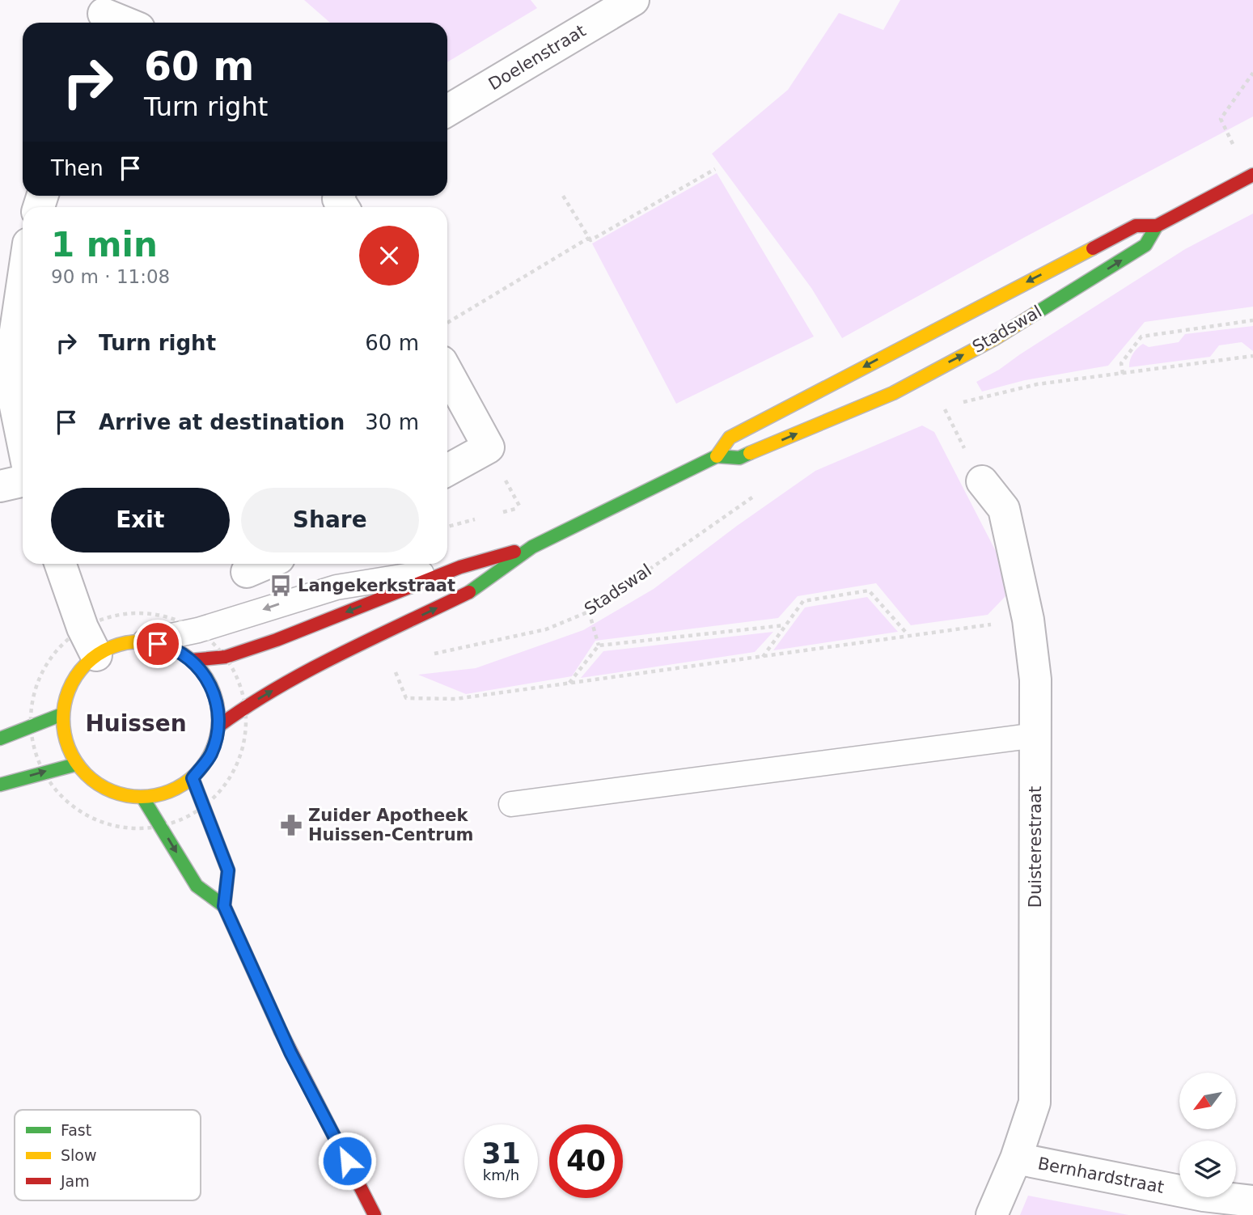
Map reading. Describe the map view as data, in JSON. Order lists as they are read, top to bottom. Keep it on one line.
{"streets":{"main road":["Stadswal"],"street":["Doelenstraat","Duisterestraat","Bernhardstraat"]},"crossings":[["Duisterestraat","Bernhardstraat"]],"districts":["Huissen"],"places":{"bus stop":["Langekerkstraat"],"pharmacy":["Zuider Apotheek Huissen-Centrum"]},"legend":["Fast","Slow","Jam"],"north":"bottom left","page":{"turn":["60 m","Turn right"],"then":"Then","heading":["1 min","90 m · 11:08"],"list":[{"name":"Turn right","value":"60 m"},{"name":"Arrive at destination","value":"30 m"}],"buttons":["Exit","Share"],"speed":"31 km/h","limit":"40"}}
